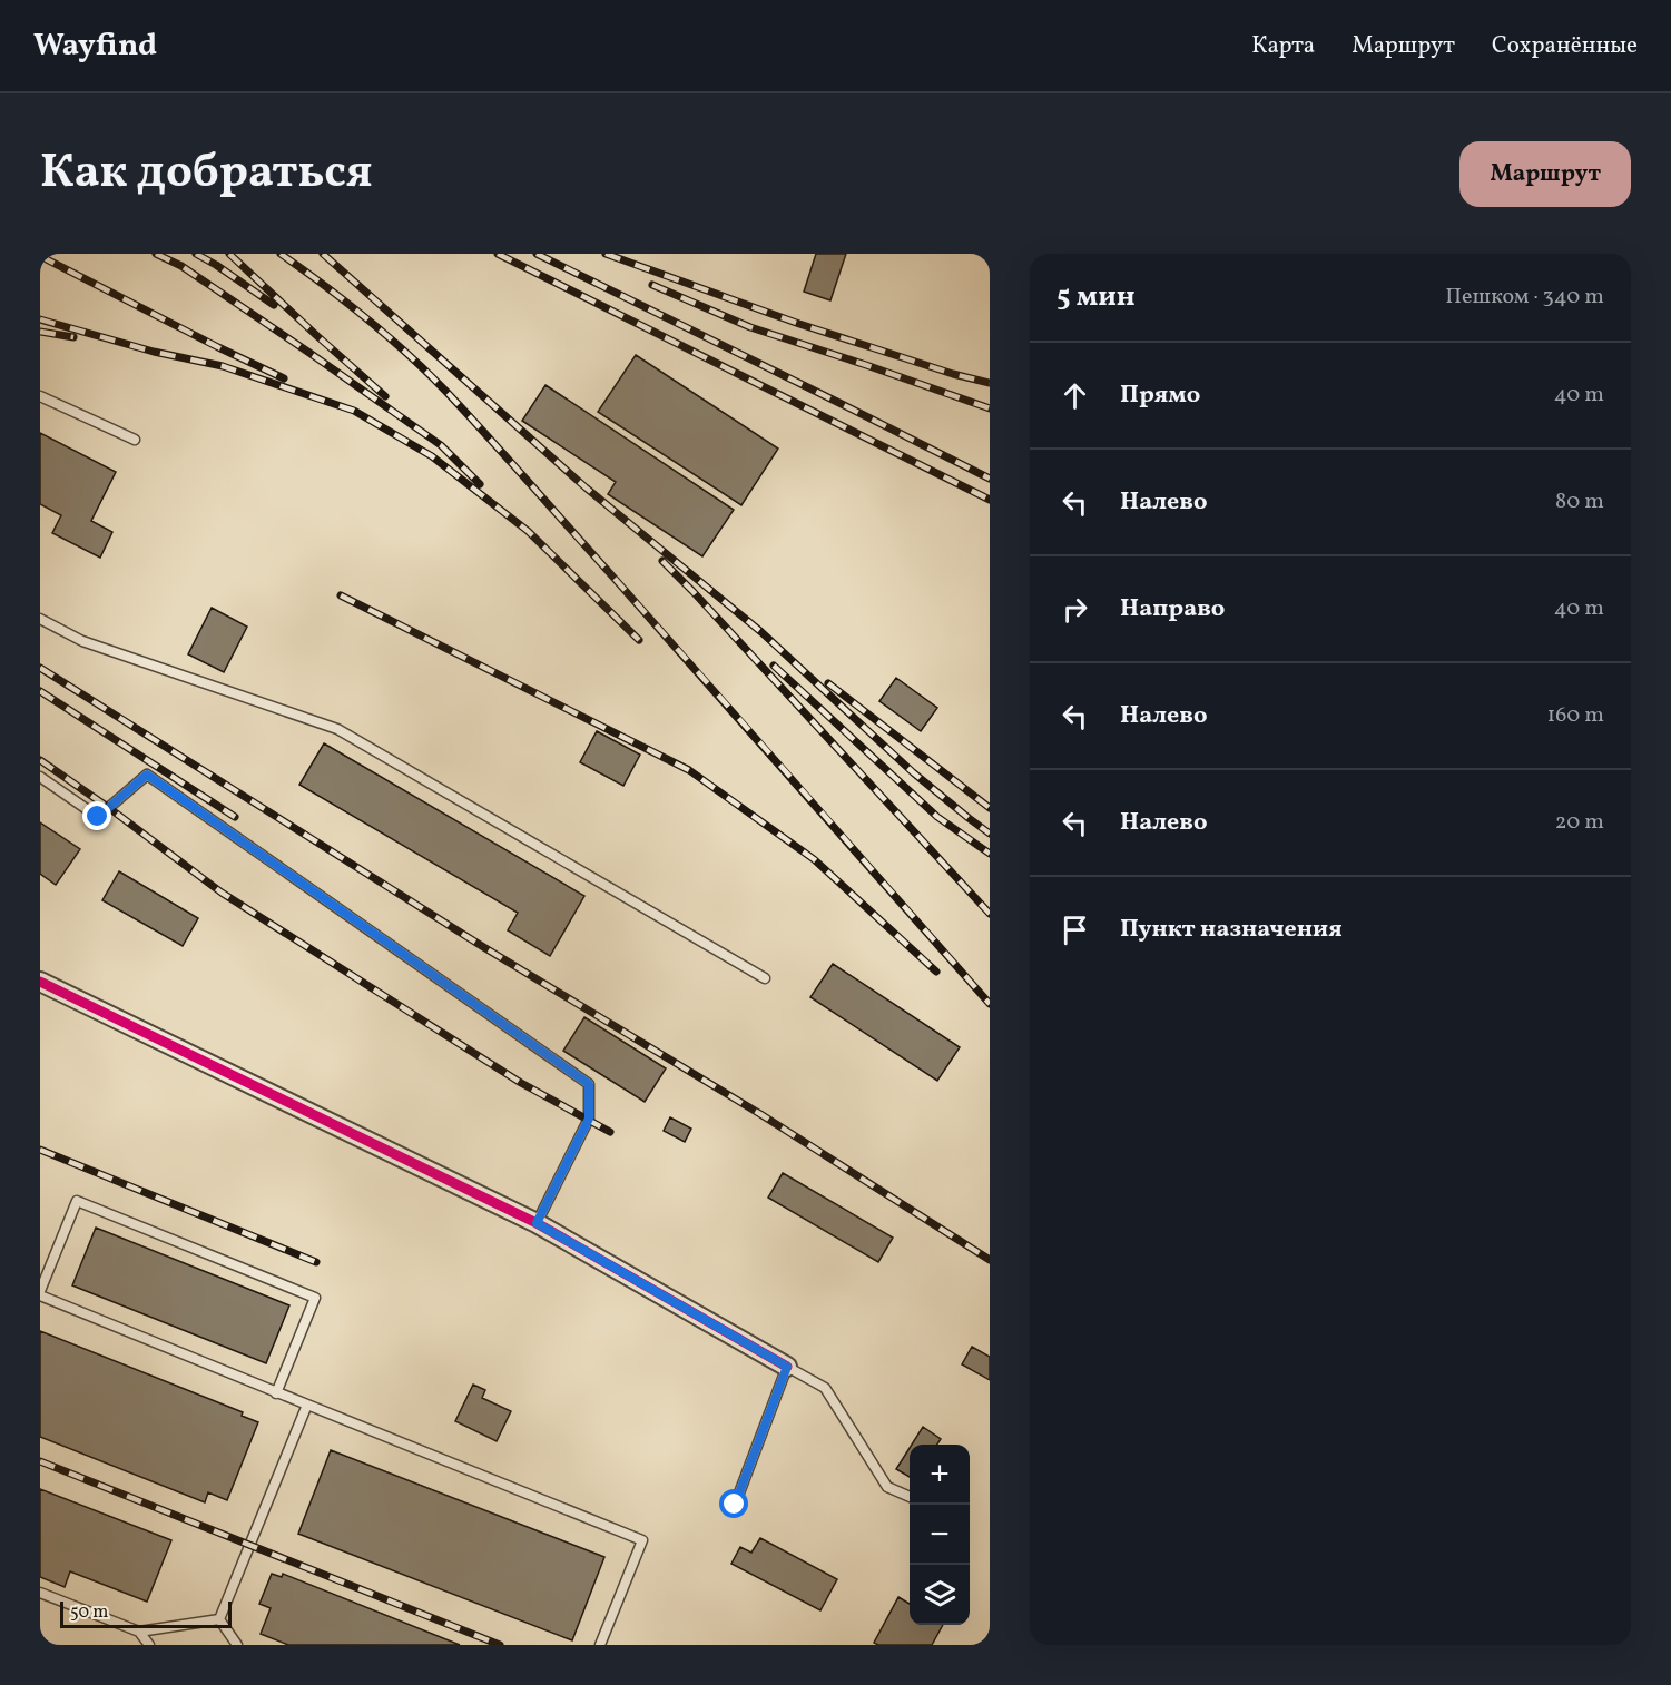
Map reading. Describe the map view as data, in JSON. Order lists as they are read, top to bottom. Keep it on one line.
{"scale_bar":"50 m","page":{"header":"Wayfind","nav":["Карта","Маршрут","Сохранённые"],"title":"Как добраться","buttons":"Маршрут","heading":["5 мин","Пешком · 340 m"],"list":[["Прямо","40 m"],["Налево","80 m"],["Направо","40 m"],["Налево","160 m"],["Налево","20 m"],"Пункт назначения"],"map_buttons":["+","−"],"scale":"50 m"}}
